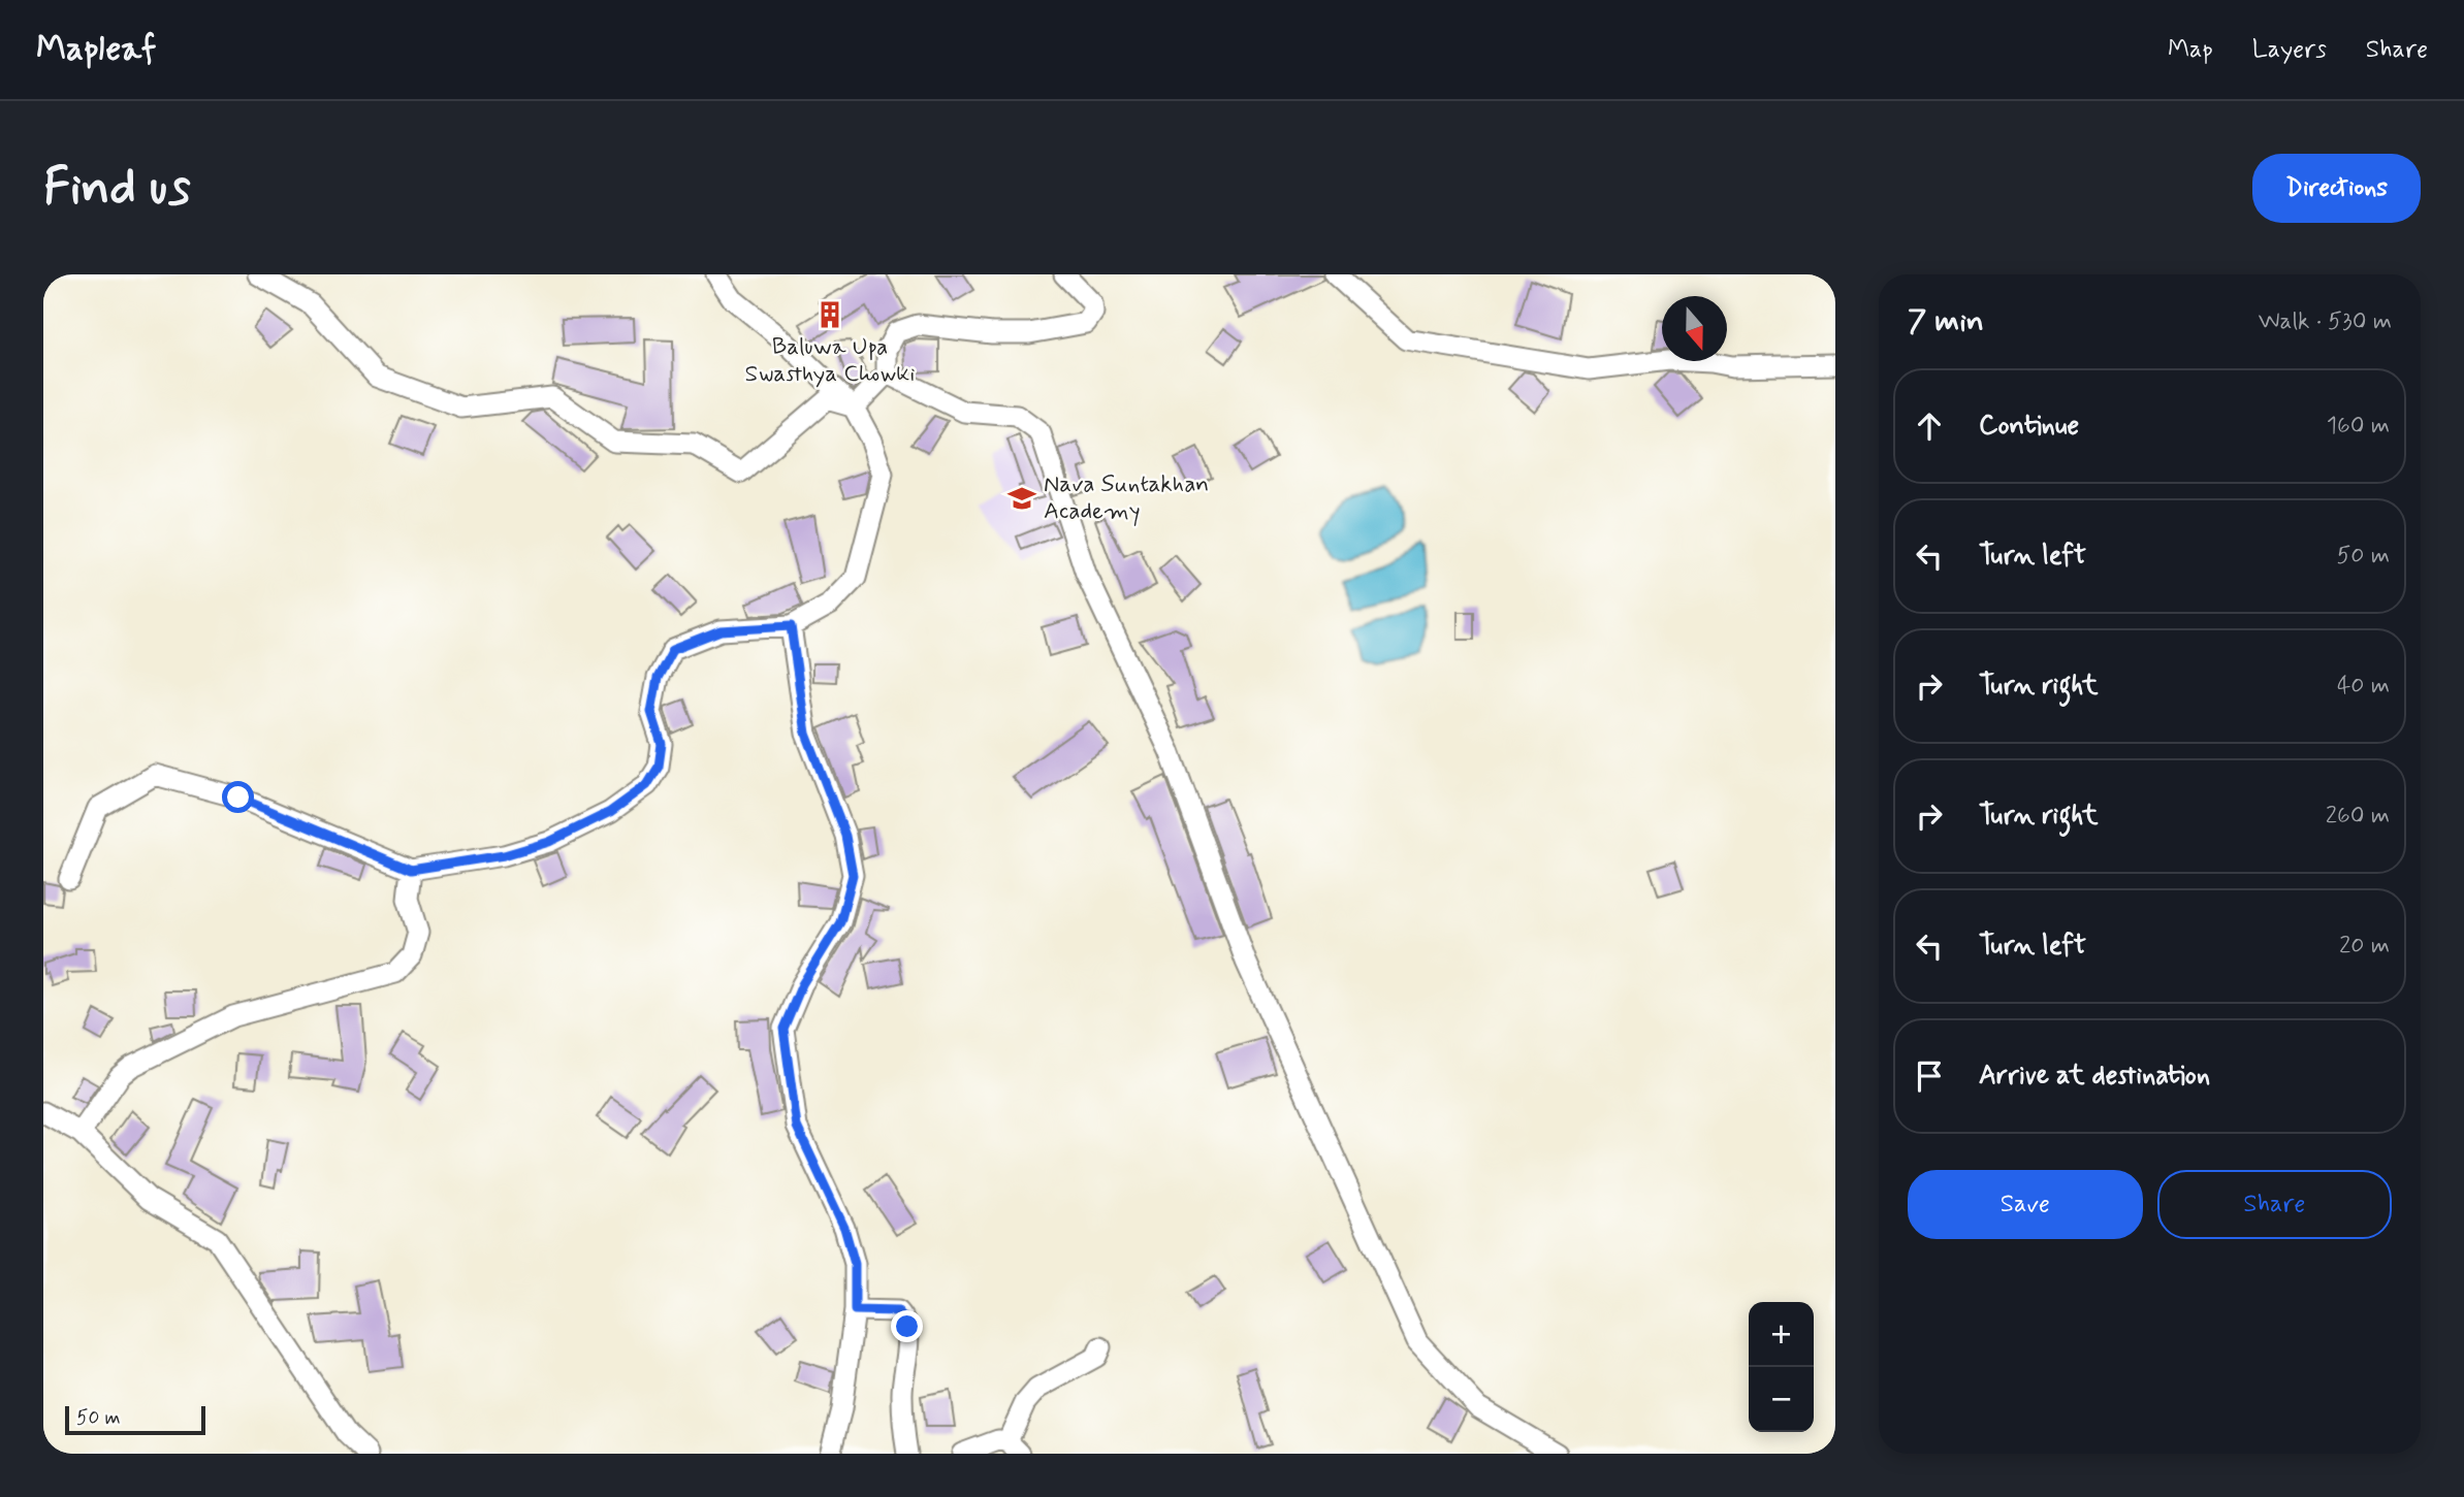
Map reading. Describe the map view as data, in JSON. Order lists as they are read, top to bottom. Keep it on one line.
{"places":{"building":["Baluwa Upa Swasthya Chowki"],"school or university":["Nava Suntakhan Academy"]},"scale_bar":"50 m","north":"bottom","page":{"header":"Mapleaf","nav":["Map","Layers","Share"],"buttons":["Directions",["Save","Share"]],"title":"Find us","heading":["7 min","Walk · 530 m"],"list":[["Continue","160 m"],["Turn left","50 m"],["Turn right","40 m"],["Turn right","260 m"],["Turn left","20 m"],"Arrive at destination"],"map_buttons":["+","−"],"scale":"50 m"}}
